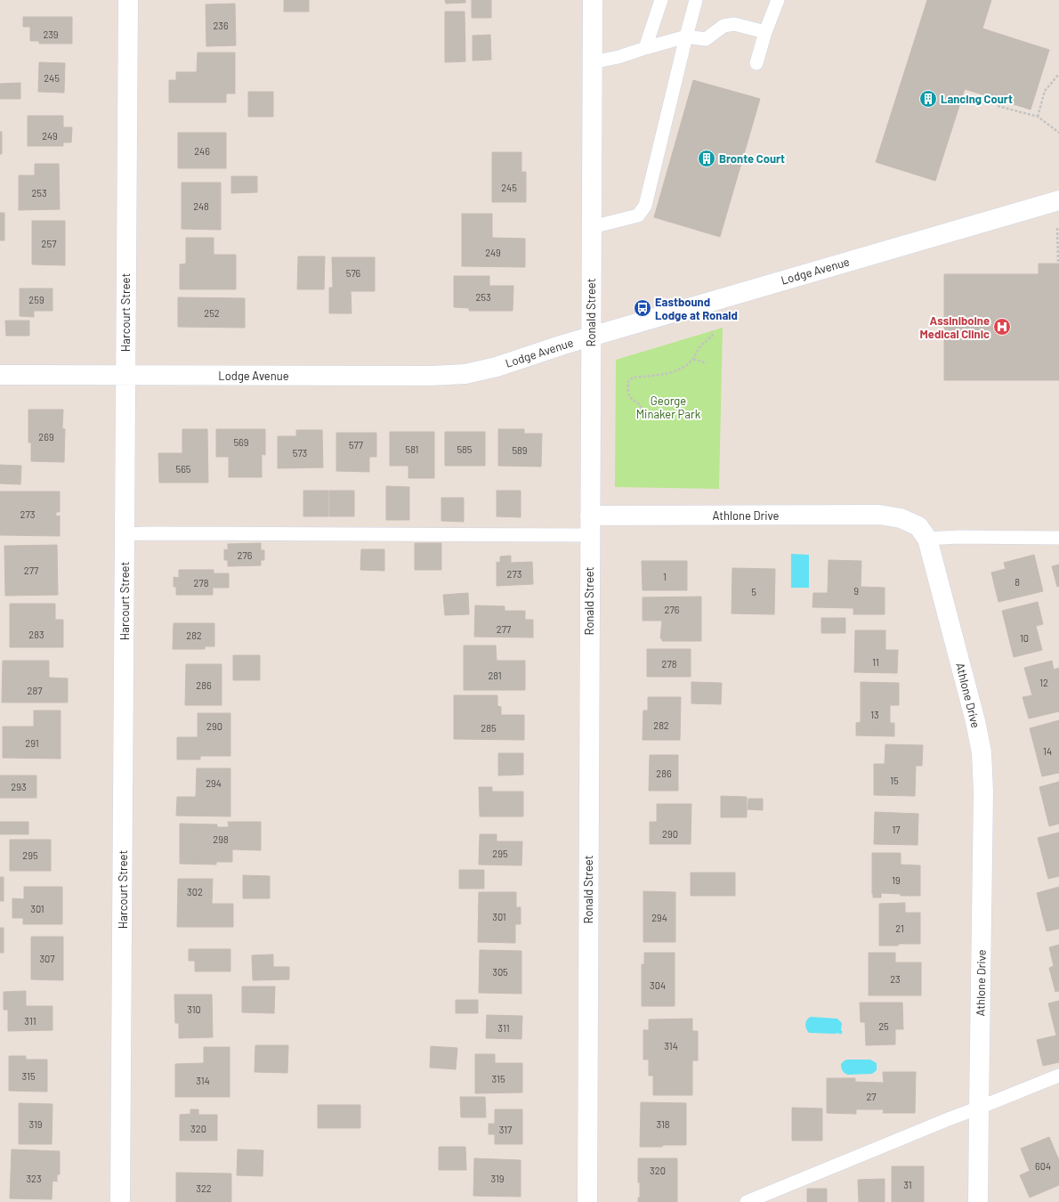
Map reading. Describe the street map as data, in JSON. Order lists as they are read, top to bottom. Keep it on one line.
{"streets":{"street":["Lodge Avenue","Harcourt Street","Ronald Street","Athlone Drive"]},"crossings":[["Lodge Avenue","Harcourt Street"],["Lodge Avenue","Ronald Street"],["Ronald Street","Athlone Drive"]],"parks":["George Minaker Park"],"places":{"building":["Lancing Court","Bronte Court"],"bus stop":["Eastbound Lodge at Ronald"],"hospital":["Assiniboine Medical Clinic"]},"house_numbers":["236","239","245","249","246","245","253","248","257","249","576","253","259","252","269","569","577","581","585","589","573","565","273","276","277","273","1","8","278","9","5","276","277","283","282","10","11","278","281","12","286","287","13","282","290","285","291","14","286","15","294","293","17","290","298","295","295","19","302","301","301","294","21","307","305","23","304","310","311","25","311","314","315","315","314","27","319","318","320","317","604","320","323","319","31","322"]}
